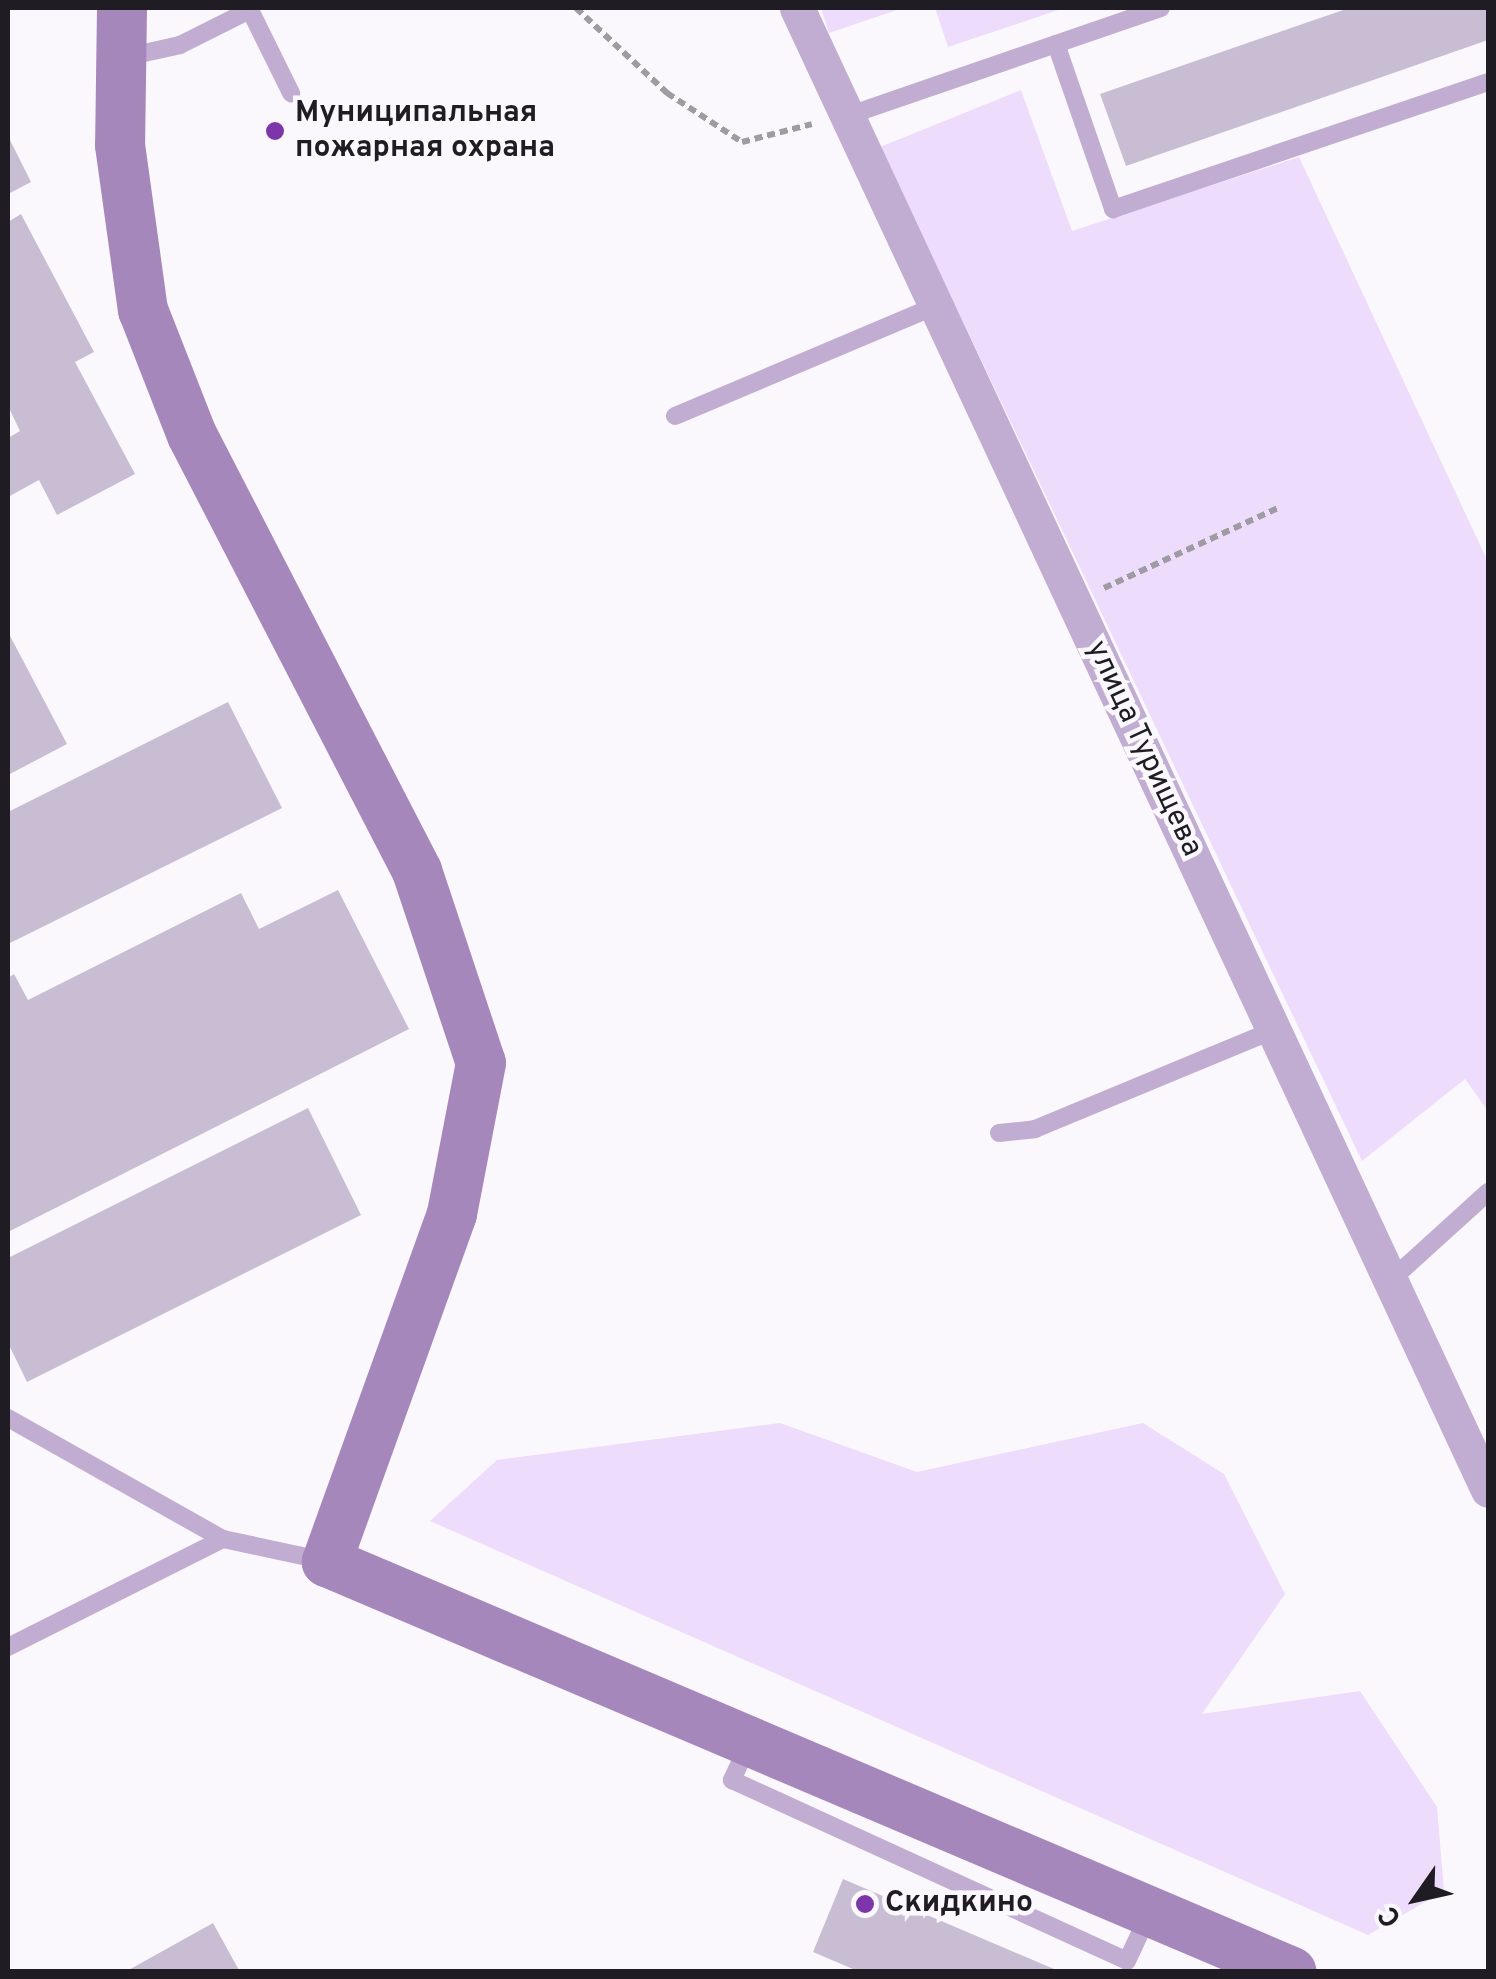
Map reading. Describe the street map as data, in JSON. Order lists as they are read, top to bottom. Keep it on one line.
{"streets":{"street":["улица Турищева"]},"places":["Муниципальная пожарная охрана","Скидкино"],"north":"bottom left"}
